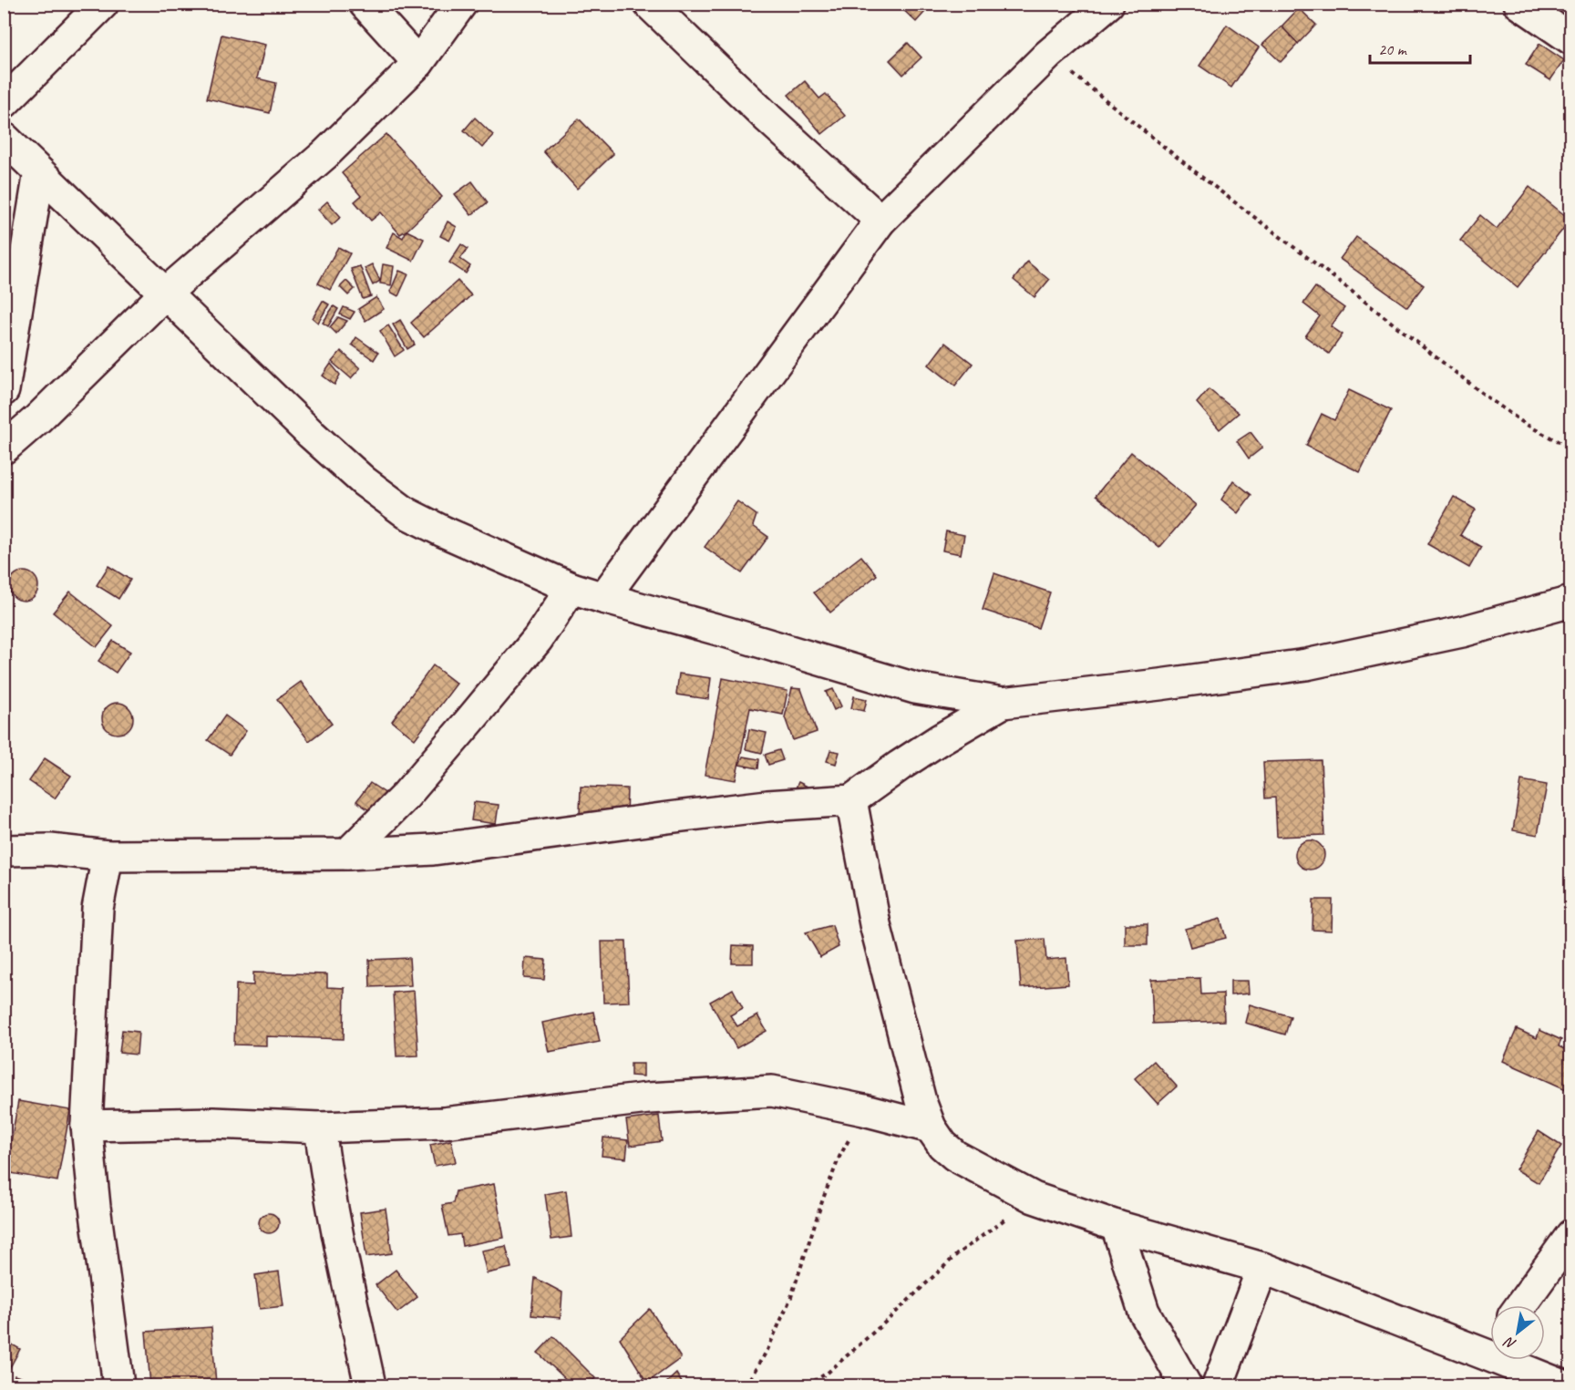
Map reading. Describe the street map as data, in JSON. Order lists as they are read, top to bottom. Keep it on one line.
{"scale_bar":"20 m","north":"bottom left"}
